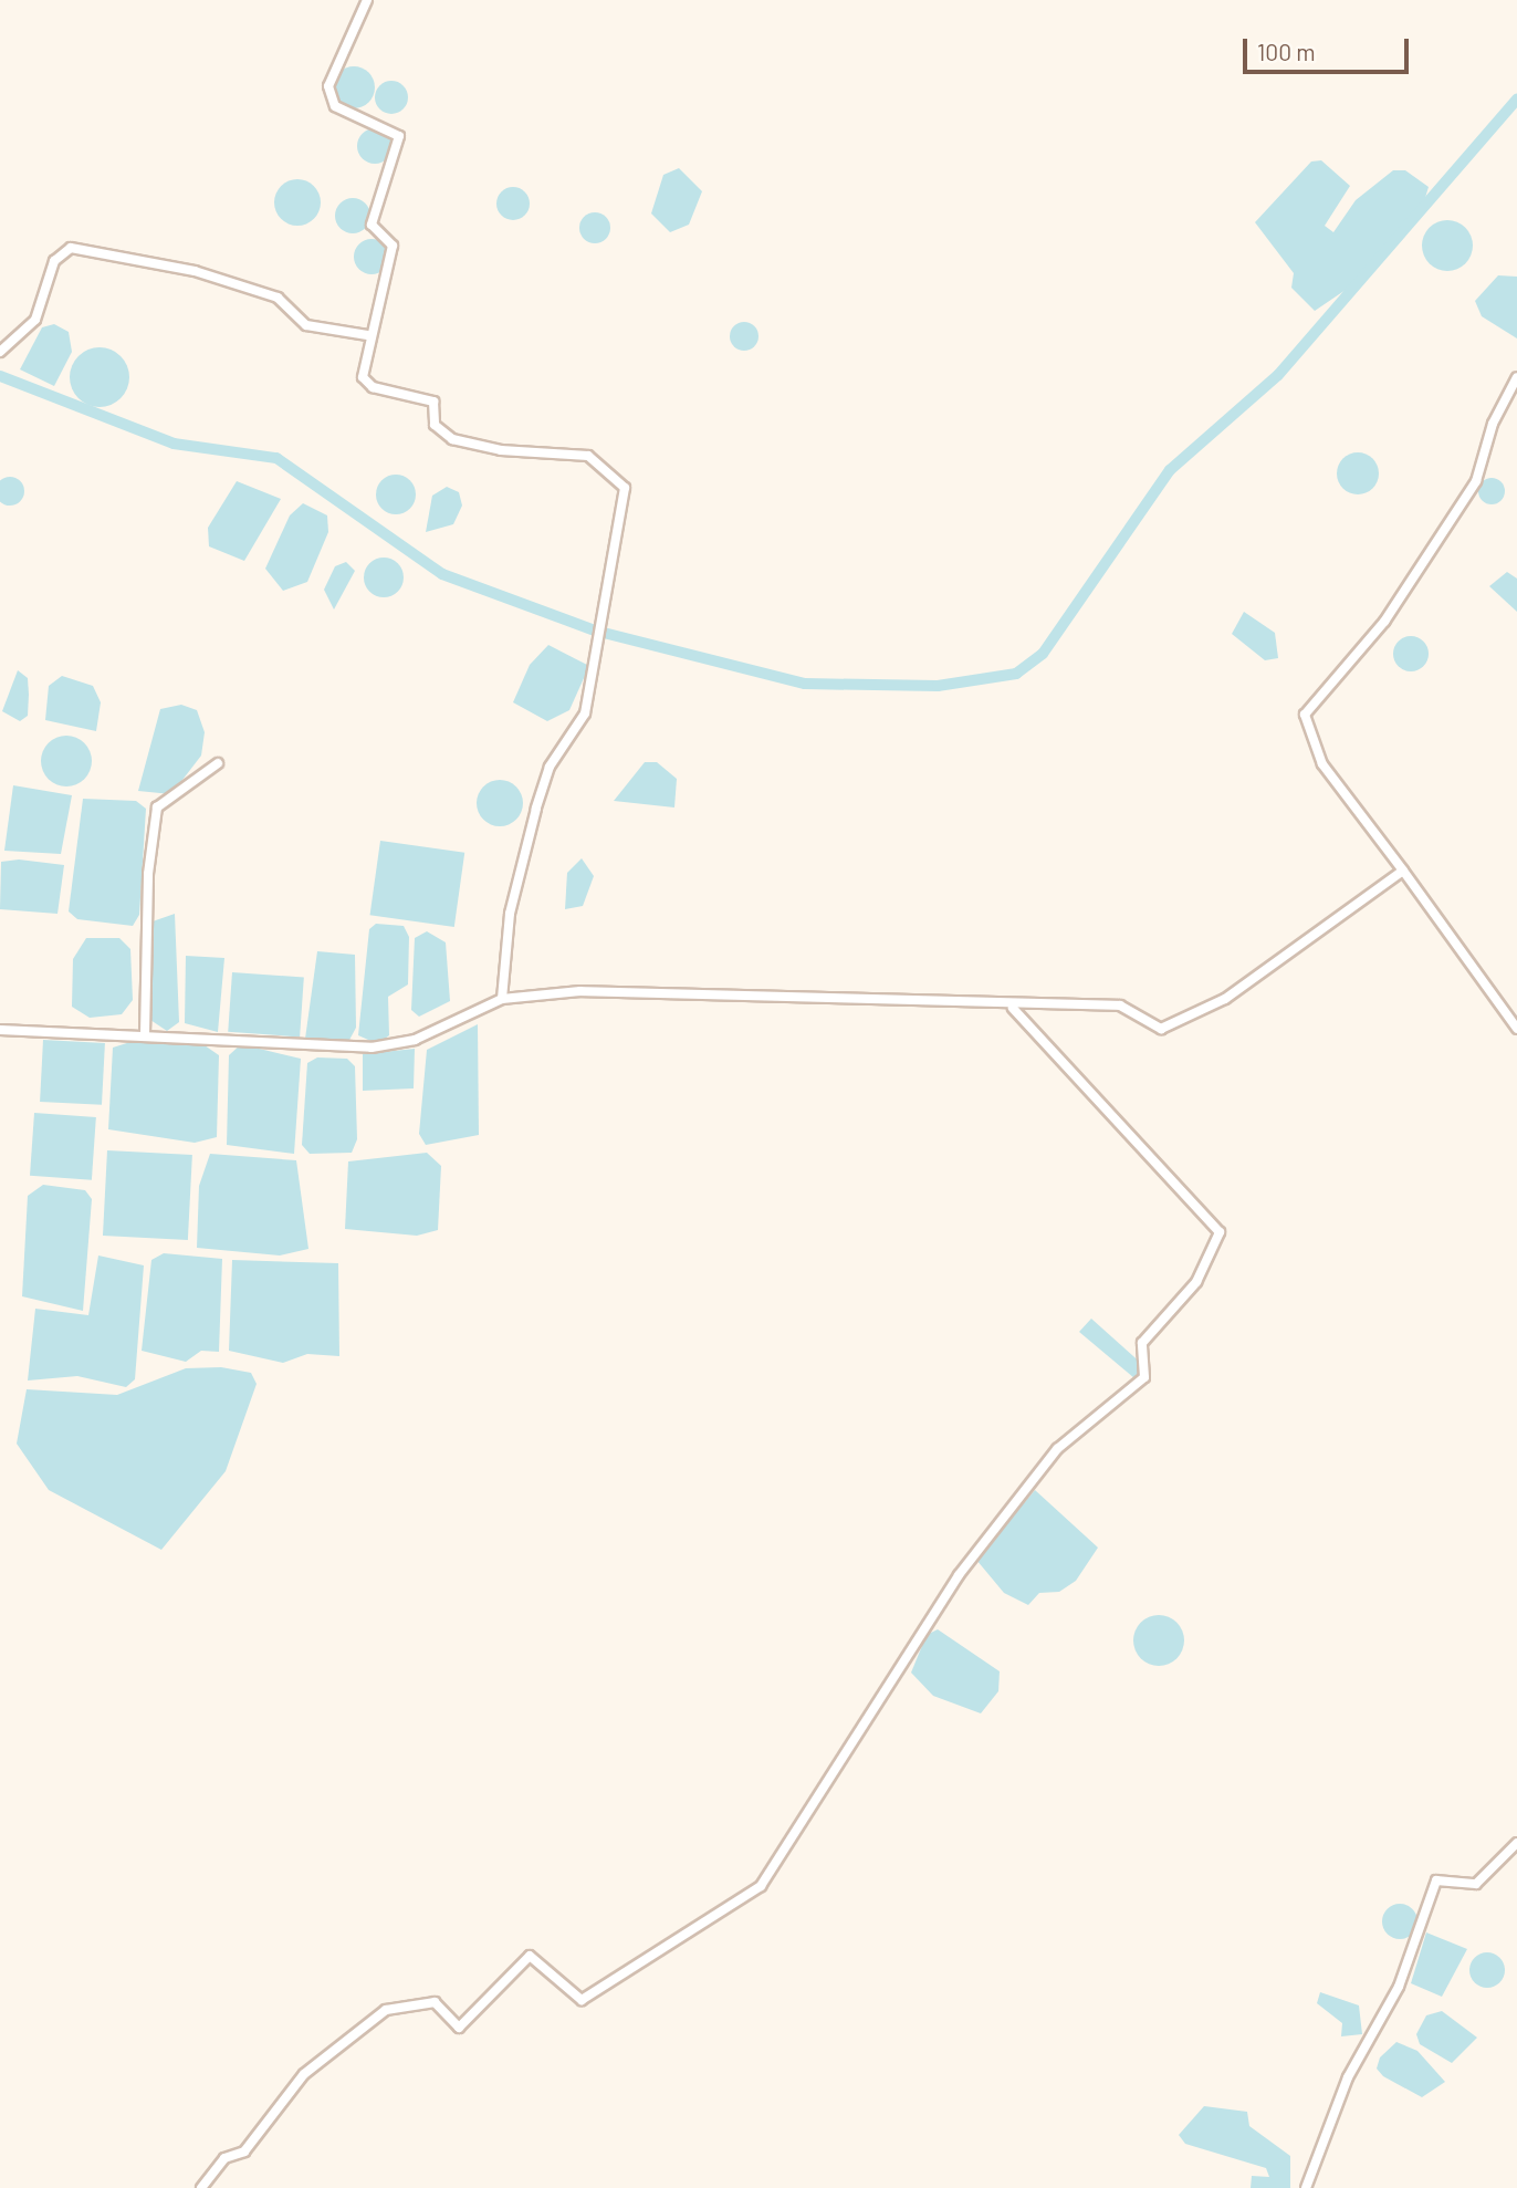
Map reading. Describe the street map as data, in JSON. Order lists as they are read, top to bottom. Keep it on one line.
{"scale_bar":"100 m"}
